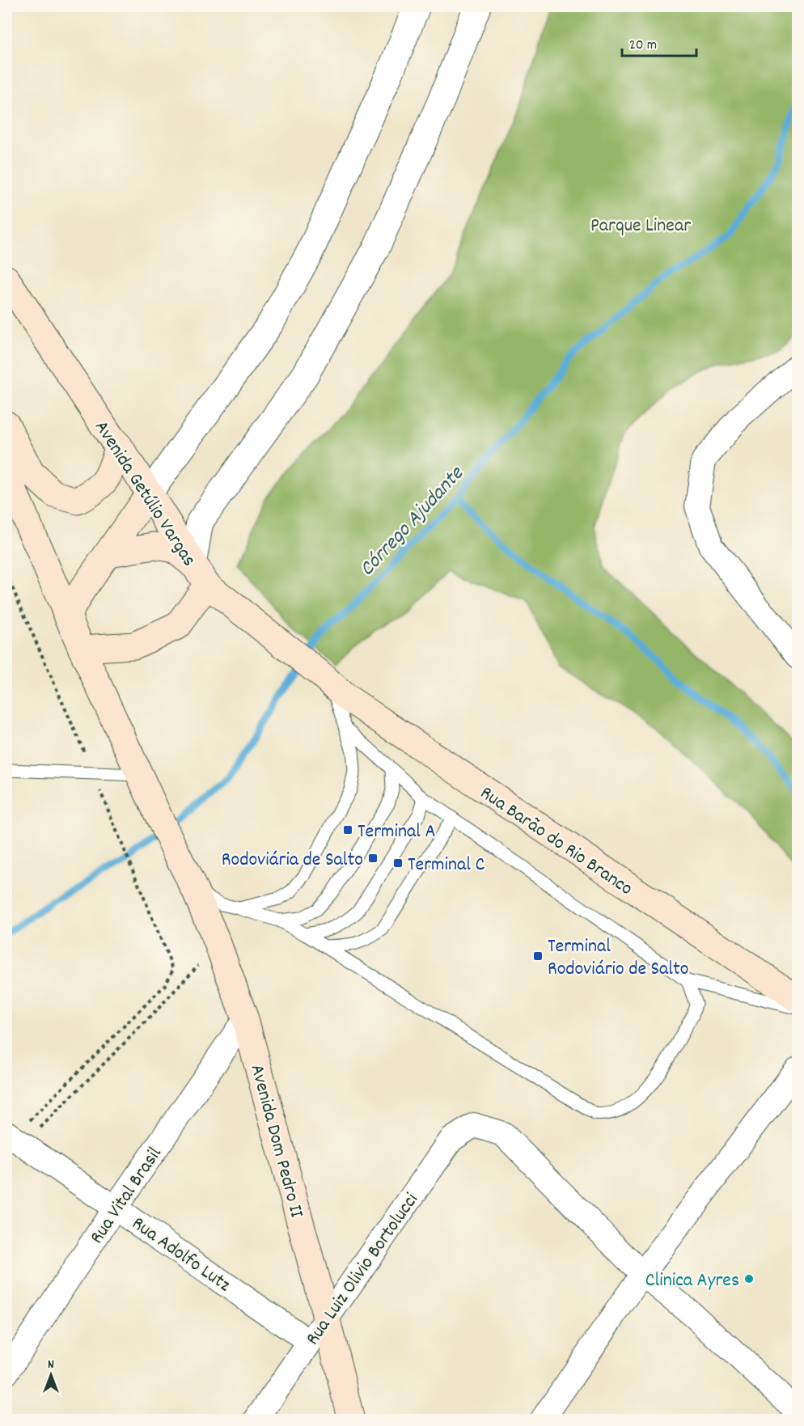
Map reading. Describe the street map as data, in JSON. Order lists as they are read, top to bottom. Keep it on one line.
{"streets":{"main road":["Avenida Getúlio Vargas","Rua Barão do Rio Branco","Avenida Dom Pedro II"],"street":["Rua Vital Brasil","Rua Adolfo Lutz","Rua Luiz Olivio Bortolucci"]},"crossings":[["Avenida Getúlio Vargas","Rua Barão do Rio Branco"],["Avenida Dom Pedro II","Rua Vital Brasil"],["Avenida Dom Pedro II","Rua Luiz Olivio Bortolucci"],["Rua Vital Brasil","Rua Adolfo Lutz"],["Rua Adolfo Lutz","Rua Luiz Olivio Bortolucci"]],"water":["Córrego Ajudante"],"parks":["Parque Linear"],"places":{"transit":["Terminal A","Rodoviária de Salto","Terminal C","Terminal Rodoviário de Salto"],"other":["Clinica Ayres"]},"scale_bar":"20 m","north":"top"}
